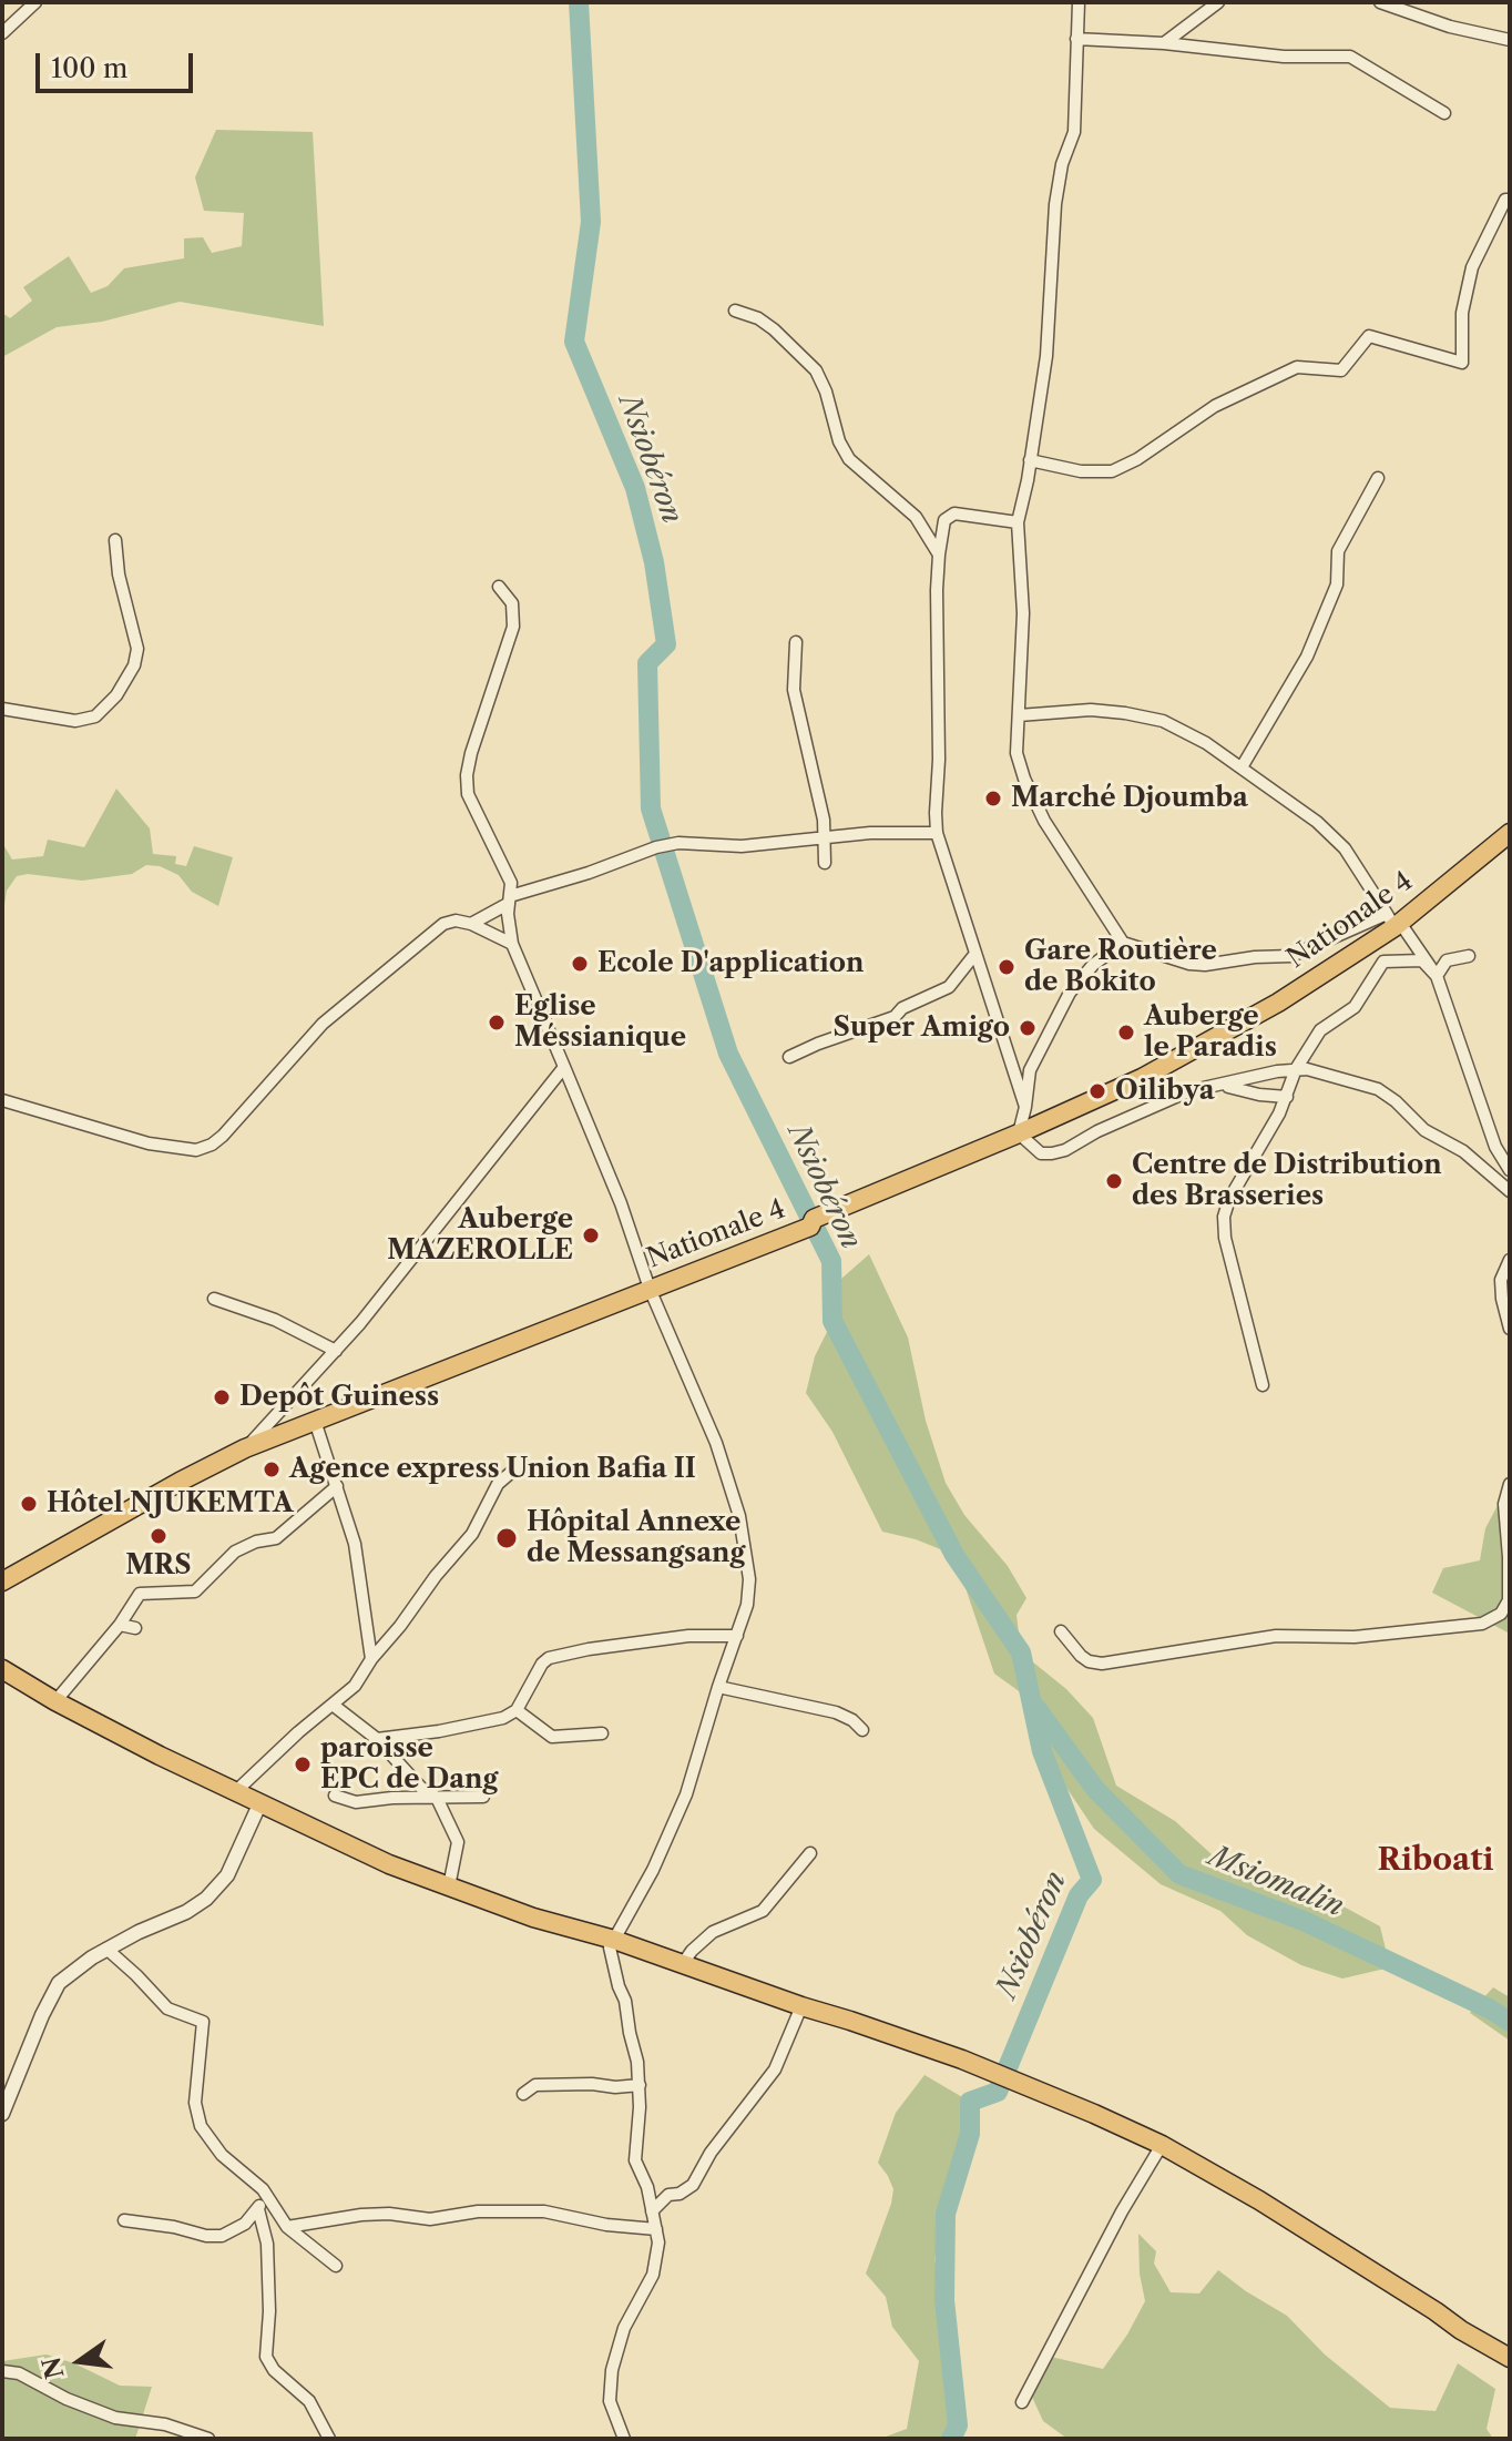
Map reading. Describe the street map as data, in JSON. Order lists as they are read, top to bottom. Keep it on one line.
{"streets":{"main road":["Nationale 4"]},"districts":["Riboati"],"water":["Nsiobéron","Msiomalin"],"places":["Marché Djoumba","Ecole D'application","Gare Routière de Bokito","Eglise Méssianique","Super Amigo","Auberge le Paradis","Oilibya","Centre de Distribution des Brasseries","Auberge MAZEROLLE","Depôt Guiness","Agence express Union Bafia II","Hôtel NJUKEMTA","MRS","Hôpital Annexe de Messangsang","paroisse EPC de Dang"],"scale_bar":"100 m","north":"left"}
